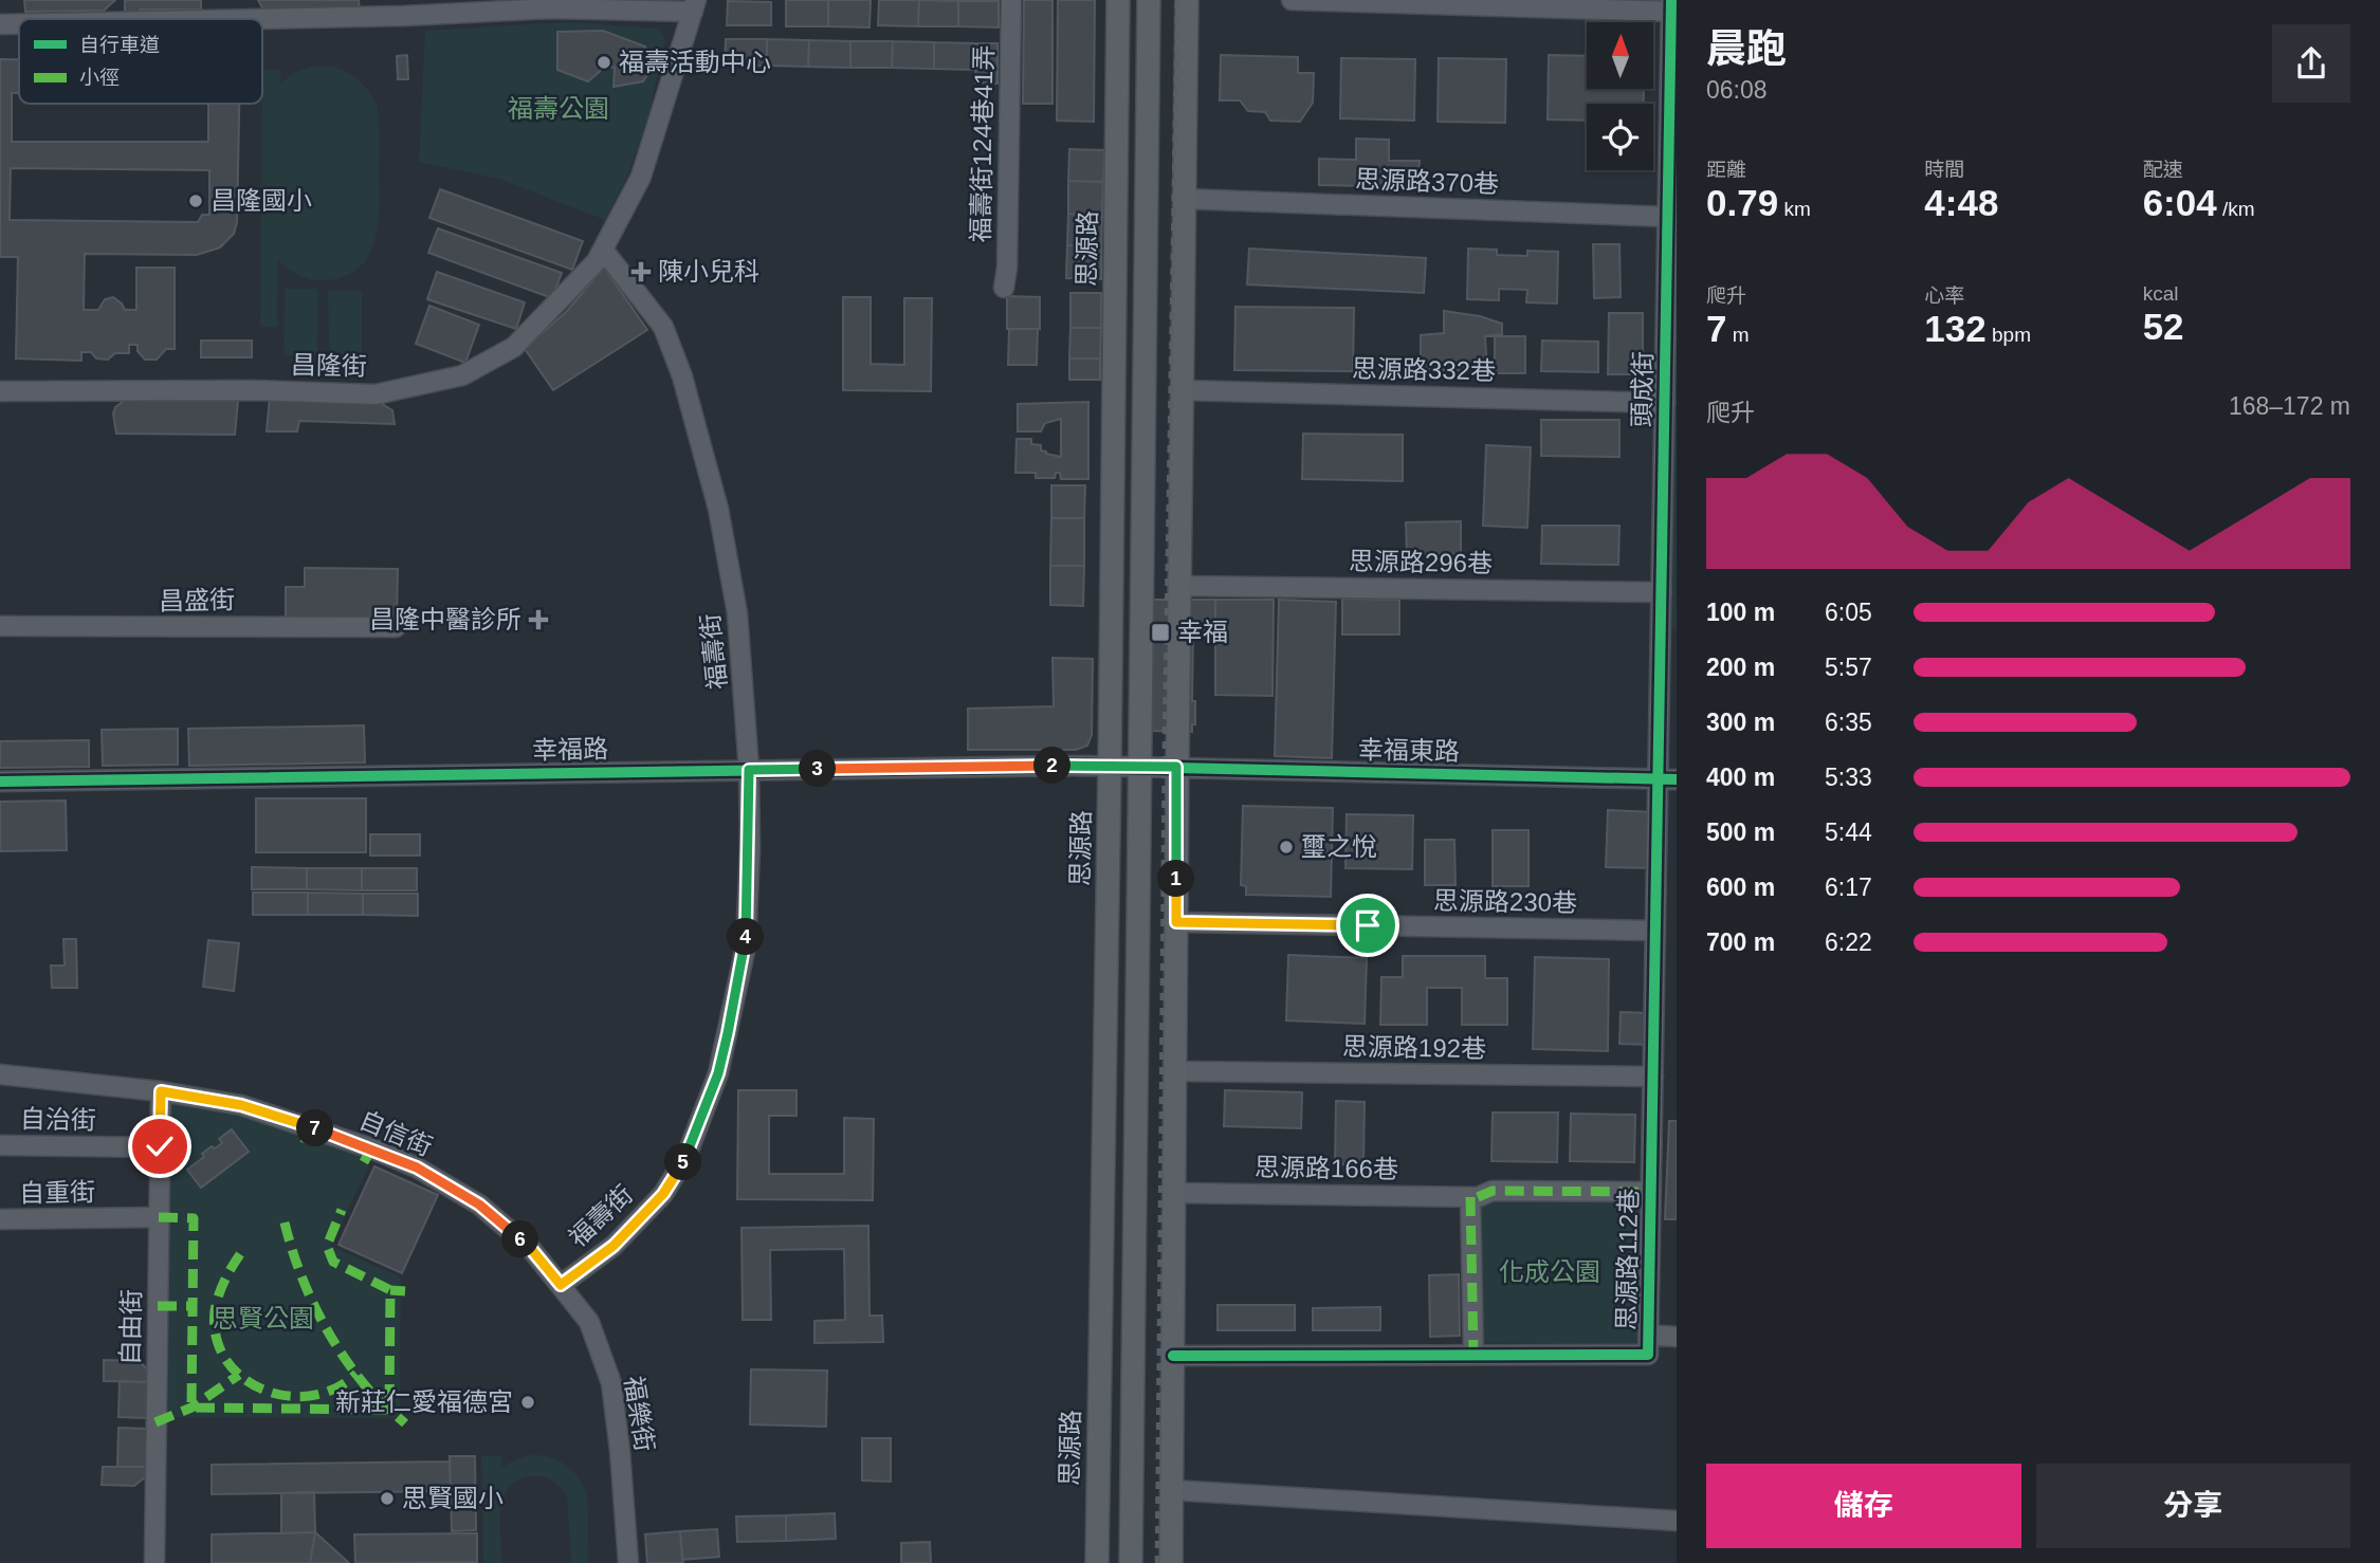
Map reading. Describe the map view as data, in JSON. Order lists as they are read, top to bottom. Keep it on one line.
{"streets":{"main road":["思源路"],"street":["福壽街124巷41弄","思源路370巷","昌隆街","思源路332巷","頭成街","思源路296巷","昌盛街","福壽街","幸福路","幸福東路","思源路230巷","思源路192巷","自治街","自信街","思源路166巷","自重街","思源路112巷","自由街","福樂街"]},"crossings":[["思源路370巷","頭成街"],["思源路","幸福路"],["昌隆街","福壽街"],["思源路332巷","頭成街"],["頭成街","思源路296巷"],["頭成街","幸福東路"],["頭成街","思源路112巷"],["福壽街","幸福路"],["福壽街","自信街"],["福壽街","福樂街"],["幸福路","幸福東路"],["幸福東路","思源路112巷"],["思源路230巷","思源路112巷"],["思源路192巷","思源路112巷"],["自治街","自由街"],["自信街","自由街"],["自信街","福樂街"],["思源路166巷","思源路112巷"],["自重街","自由街"]],"parks":["福壽公園","化成公園","思賢公園"],"places":{"other":["福壽活動中心","昌隆國小","璽之悅","新莊仁愛福德宮","思賢國小"],"health":["陳小兒科","昌隆中醫診所"],"transit":["幸福"]},"legend":["自行車道","小徑"],"north":"top","page":{"heading":["晨跑","06:08"],"stats":[["距離","0.79 km"],["時間","4:48"],["配速","6:04 /km"],["爬升","7 m"],["心率","132 bpm"],["kcal","52"]],"chart":["爬升","168–172 m"],"list":[{"name":"100 m","note":"6:05"},{"name":"200 m","note":"5:57"},{"name":"300 m","note":"6:35"},{"name":"400 m","note":"5:33"},{"name":"500 m","note":"5:44"},{"name":"600 m","note":"6:17"},{"name":"700 m","note":"6:22"}],"pins":["2","3","1","4","7","5","6"],"buttons":["儲存","分享"]}}
